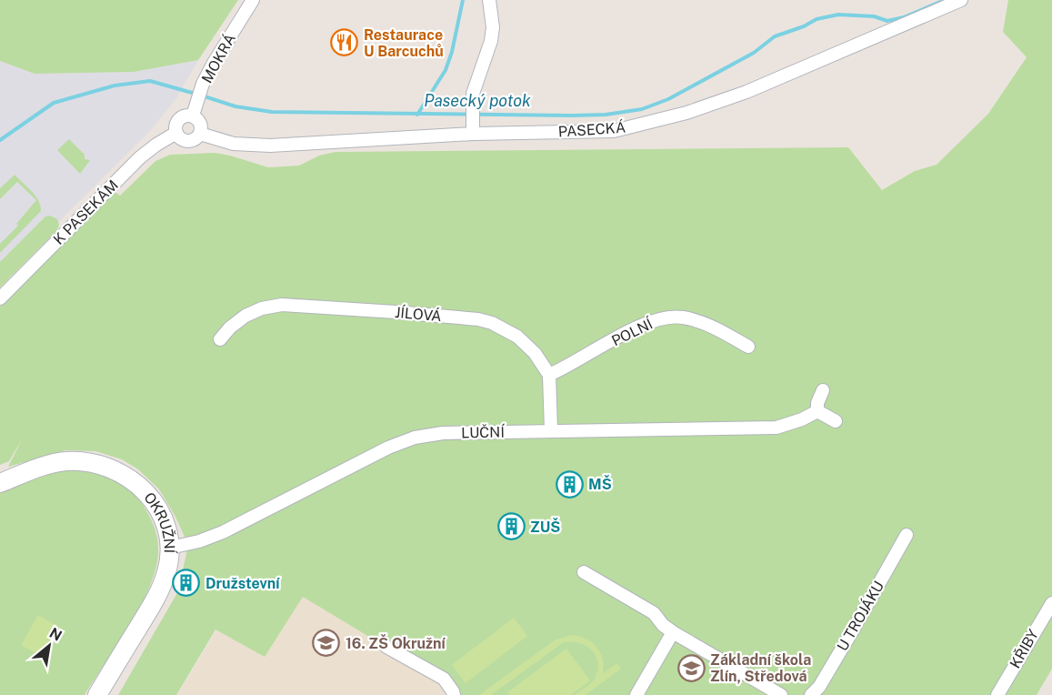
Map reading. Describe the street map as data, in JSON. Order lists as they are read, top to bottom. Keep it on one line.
{"streets":{"street":["MOKRÁ","PASECKÁ","K PASEKÁM","JÍLOVÁ","POLNÍ","LUČNÍ","OKRUŽNÍ","U TROJÁKU","KŘIBY"]},"crossings":[["MOKRÁ","PASECKÁ"],["MOKRÁ","K PASEKÁM"],["PASECKÁ","K PASEKÁM"],["JÍLOVÁ","POLNÍ"],["LUČNÍ","OKRUŽNÍ"]],"water":["Pasecký potok"],"places":{"restaurant":["Restaurace U Barcuchů"],"building":["MŠ","ZUŠ","Družstevní"],"school or university":["16. ZŠ Okružní","Základní škola Zlín, Středová"]},"north":"top right"}
